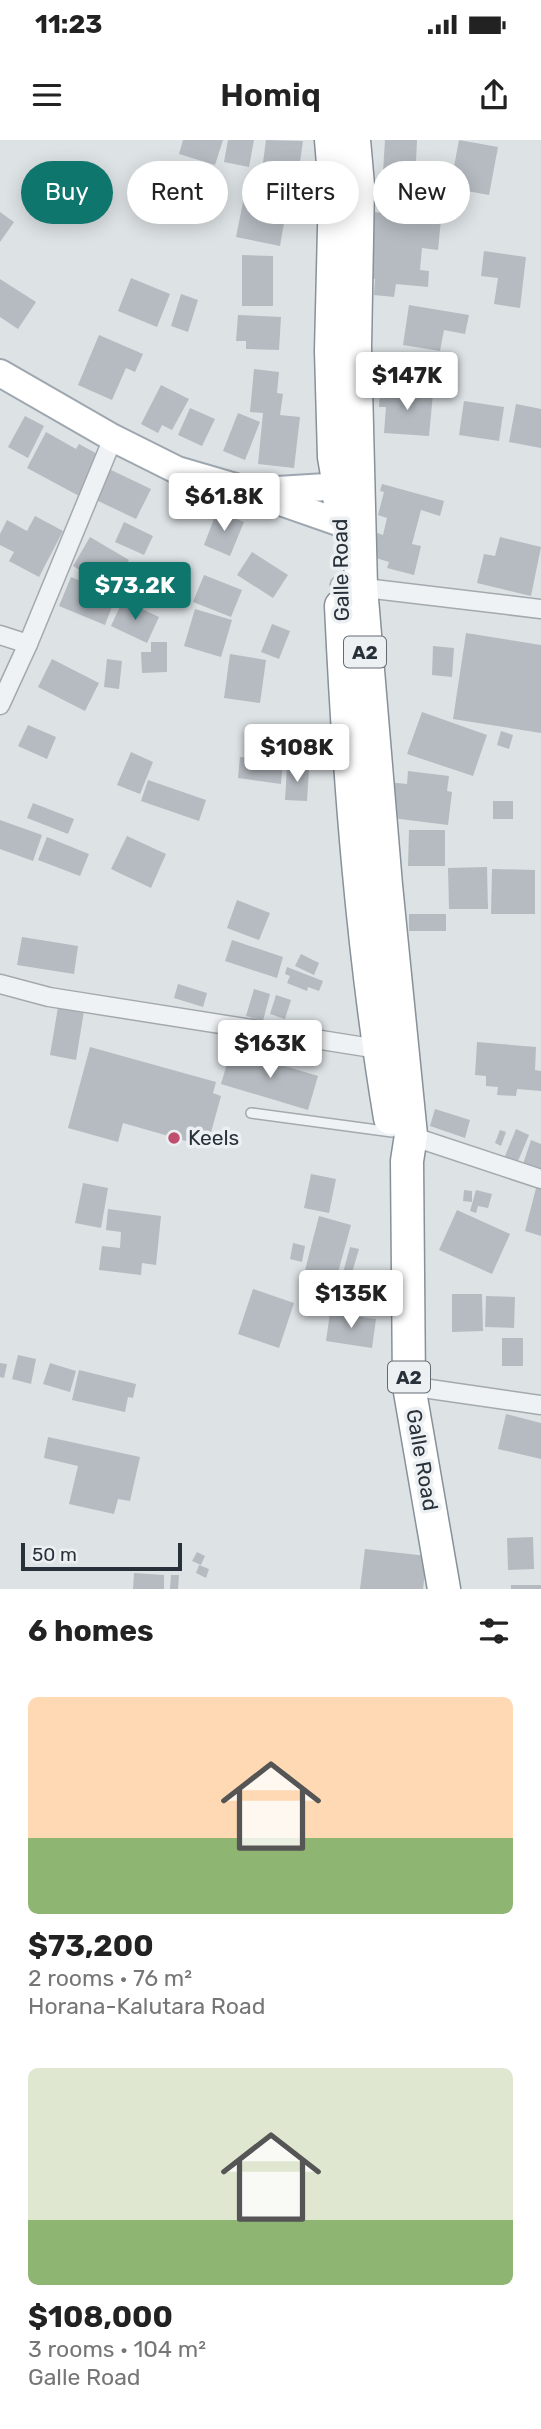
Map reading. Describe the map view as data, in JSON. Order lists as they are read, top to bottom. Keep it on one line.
{"streets":{"highway":["Galle Road","A2"]},"places":["Keels"],"scale_bar":"50 m","page":{"status":"11:23","header":"Homiq","chip":["Buy","Rent","Filters","New"],"price":["$147K","$61.8K","$73.2K","$108K","$163K","$135K"],"scale":"50 m","heading":"6 homes","list":[{"name":"$73,200","note":"2 rooms · 76 m² · Horana-Kalutara Road"},{"name":"$108,000","note":"3 rooms · 104 m² · Galle Road"}]}}
